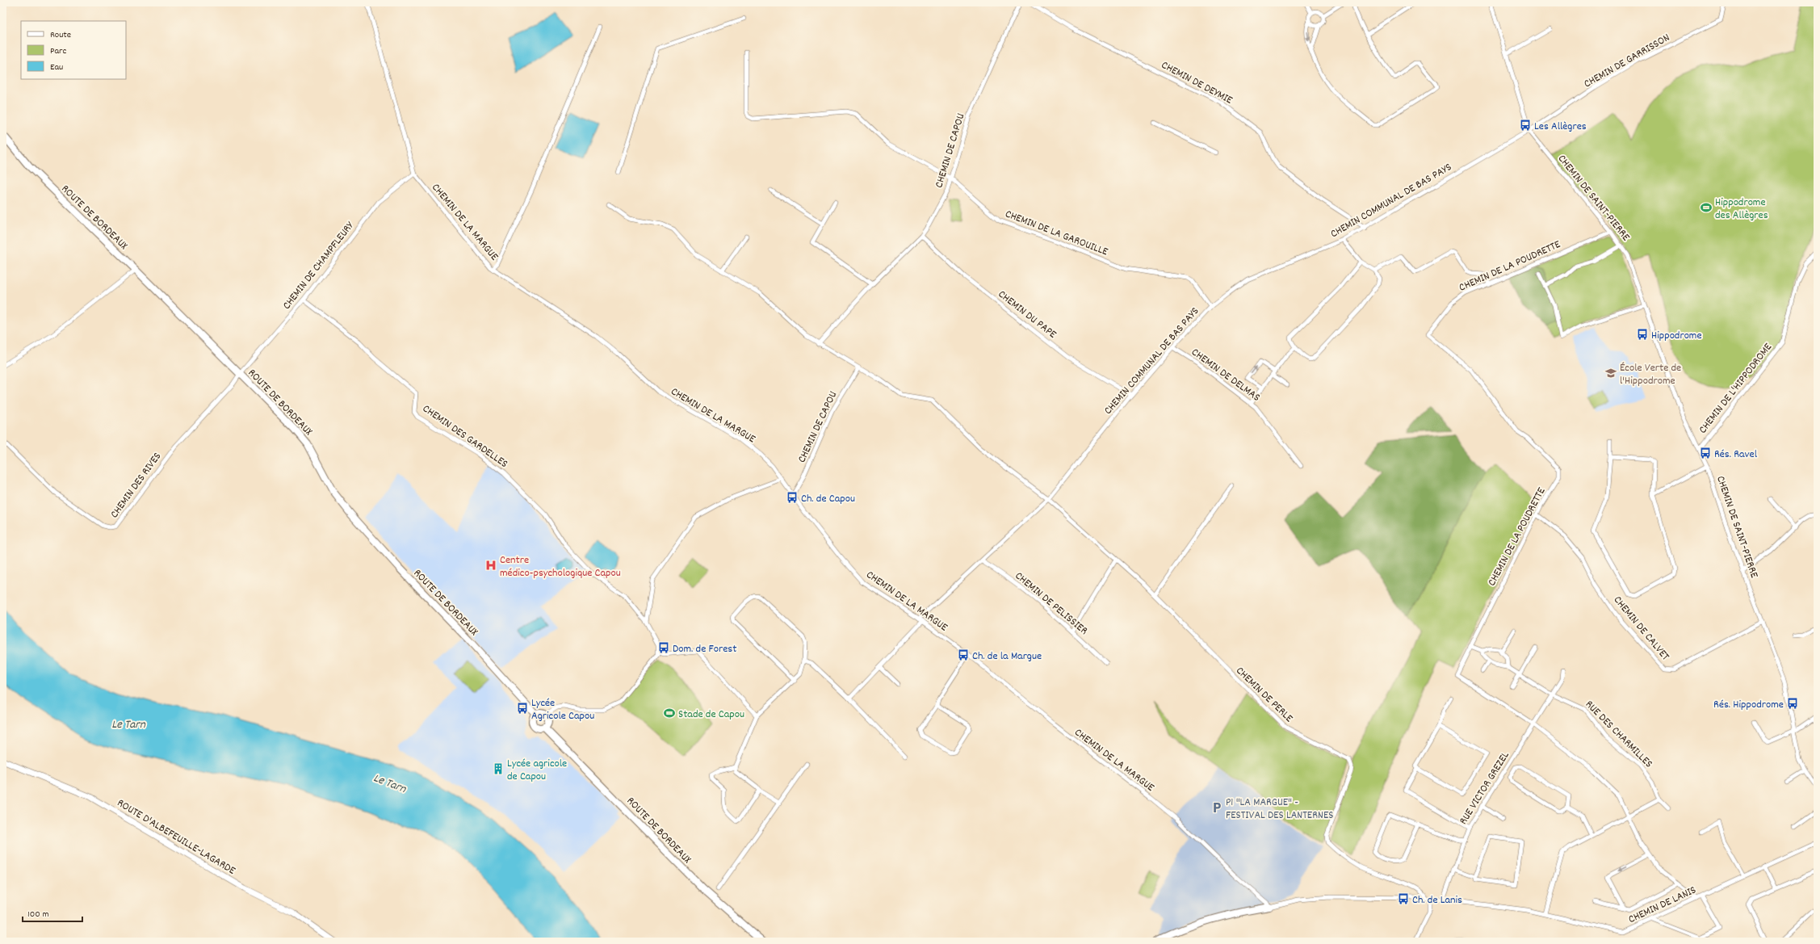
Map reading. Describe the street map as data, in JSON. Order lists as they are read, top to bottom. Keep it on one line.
{"streets":{"main road":["ROUTE DE BORDEAUX","ROUTE D'ALBEFEUILLE-LAGARDE"],"street":["CHEMIN DE GARRISSON","CHEMIN DE DEYMIE","CHEMIN DE CAPOU","CHEMIN DE SAINT-PIERRE","CHEMIN COMMUNAL DE BAS PAYS","CHEMIN DE LA MARGUE","CHEMIN DE LA GAROUILLE","CHEMIN DE CHAMPFLEURY","CHEMIN DE LA POUDRETTE","CHEMIN DU PAPE","CHEMIN DE DELMAS","CHEMIN DE L'HIPPODROME","CHEMIN DES GARDELLES","CHEMIN DES RIVES","CHEMIN DE PELISSIER","CHEMIN DE CALVET","CHEMIN DE PERLE","RUE DES CHARMILLES","RUE VICTOR GREZEL","CHEMIN DE LANIS"]},"crossings":[["CHEMIN DE GARRISSON","CHEMIN DE SAINT-PIERRE"],["CHEMIN DE GARRISSON","CHEMIN COMMUNAL DE BAS PAYS"],["CHEMIN DE DEYMIE","CHEMIN COMMUNAL DE BAS PAYS"],["CHEMIN DE CAPOU","CHEMIN DE LA MARGUE"],["CHEMIN DE CAPOU","CHEMIN DE LA GAROUILLE"],["CHEMIN DE CAPOU","CHEMIN DU PAPE"],["CHEMIN DE CAPOU","CHEMIN DE PERLE"],["CHEMIN DE SAINT-PIERRE","CHEMIN COMMUNAL DE BAS PAYS"],["CHEMIN DE SAINT-PIERRE","CHEMIN DE LA POUDRETTE"],["CHEMIN DE SAINT-PIERRE","CHEMIN DE L'HIPPODROME"],["CHEMIN DE SAINT-PIERRE","CHEMIN DE CALVET"],["CHEMIN COMMUNAL DE BAS PAYS","CHEMIN DE LA MARGUE"],["CHEMIN COMMUNAL DE BAS PAYS","CHEMIN DE LA GAROUILLE"],["CHEMIN COMMUNAL DE BAS PAYS","CHEMIN DU PAPE"],["CHEMIN COMMUNAL DE BAS PAYS","CHEMIN DE DELMAS"],["CHEMIN COMMUNAL DE BAS PAYS","CHEMIN DE PELISSIER"],["CHEMIN COMMUNAL DE BAS PAYS","CHEMIN DE PERLE"],["ROUTE DE BORDEAUX","CHEMIN DE CHAMPFLEURY"],["ROUTE DE BORDEAUX","CHEMIN DES RIVES"],["CHEMIN DE LA MARGUE","CHEMIN DE CHAMPFLEURY"],["CHEMIN DE CHAMPFLEURY","CHEMIN DES GARDELLES"],["CHEMIN DE CHAMPFLEURY","CHEMIN DES RIVES"],["CHEMIN DE LA POUDRETTE","CHEMIN DE CALVET"],["CHEMIN DE LA POUDRETTE","RUE VICTOR GREZEL"],["CHEMIN DE LA POUDRETTE","CHEMIN DE LANIS"],["CHEMIN DE PERLE","CHEMIN DE LANIS"],["RUE VICTOR GREZEL","CHEMIN DE LANIS"]],"water":["Le Tarn"],"places":{"bus stop":["Les Allègres","Hippodrome","Rés. Ravel","Ch. de Capou","Dom. de Forest","Ch. de la Margue","Rés. Hippodrome","Lycée Agricole Capou","Ch. de Lanis"],"sports":["Hippodrome des Allègres","Stade de Capou"],"school or university":["École Verte de l'Hippodrome"],"hospital":["Centre médico-psychologique Capou"],"building":["Lycée agricole de Capou"],"parking":["P1 \"LA MARGUE\" - FESTIVAL DES LANTERNES"]},"legend":["Route","Parc","Eau"],"scale_bar":"100 m"}
